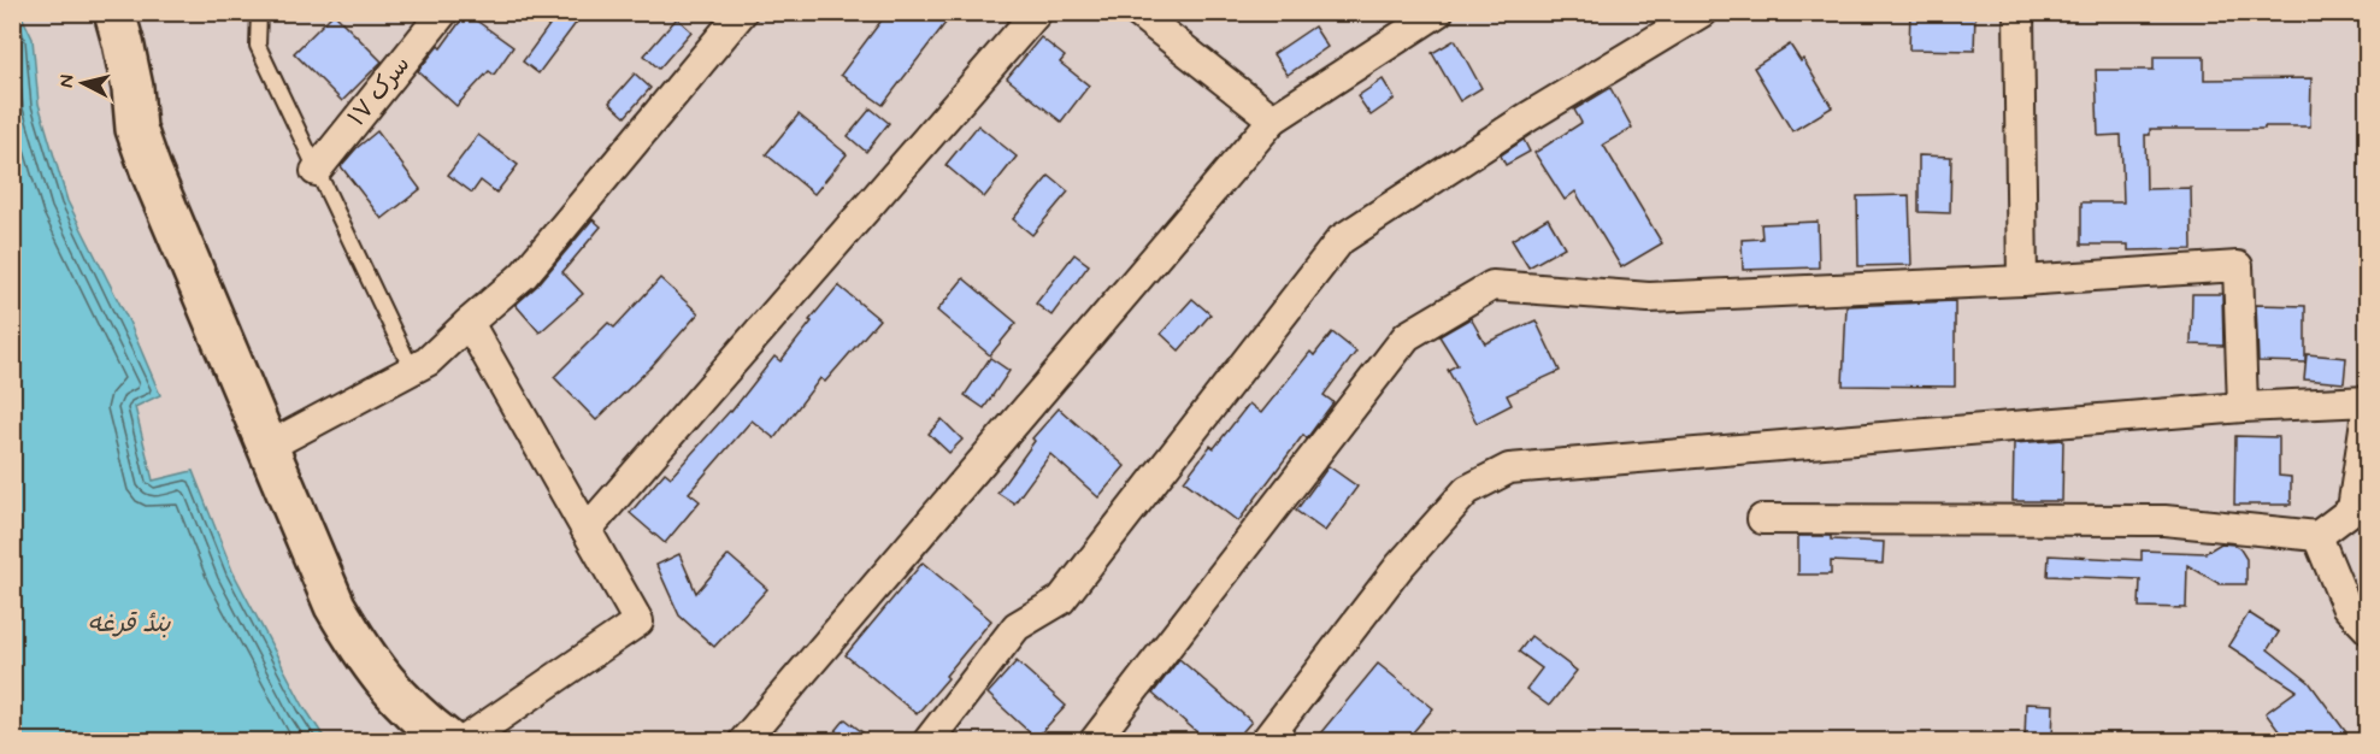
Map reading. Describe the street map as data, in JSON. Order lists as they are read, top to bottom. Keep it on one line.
{"streets":{"street":["سرک ۱۷"]},"water":["بندٔ قرغه"],"north":"left"}
